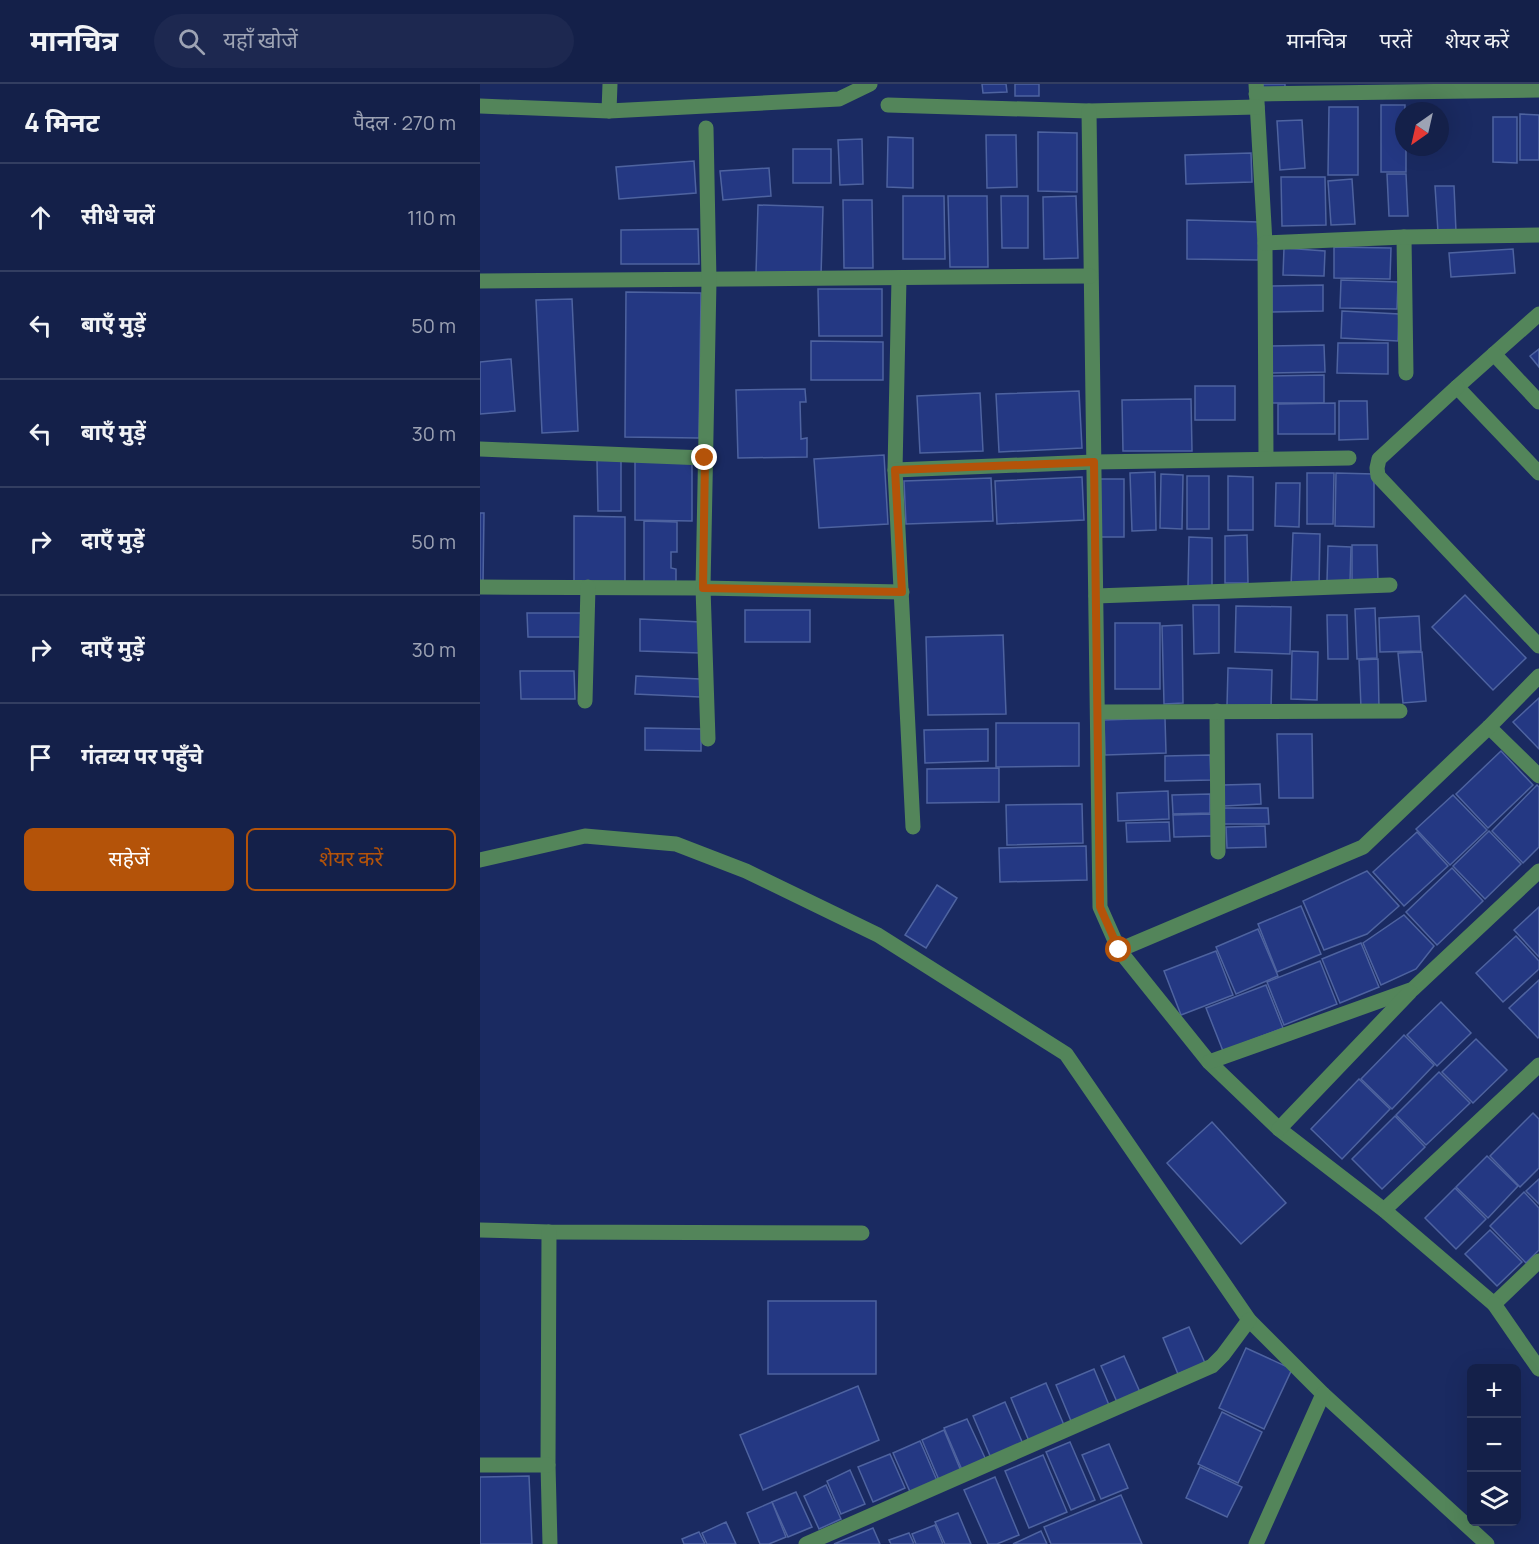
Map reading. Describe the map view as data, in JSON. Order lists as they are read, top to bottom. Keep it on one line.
{"north":"bottom left","page":{"header":"मानचित्र","search":"यहाँ खोजें","nav":["मानचित्र","परतें","शेयर करें"],"heading":["4 मिनट","पैदल · 270 m"],"list":[["सीधे चलें","110 m"],["बाएँ मुड़ें","50 m"],["बाएँ मुड़ें","30 m"],["दाएँ मुड़ें","50 m"],["दाएँ मुड़ें","30 m"],"गंतव्य पर पहुँचे"],"buttons":["सहेजें","शेयर करें"],"map_buttons":["+","−"]}}
